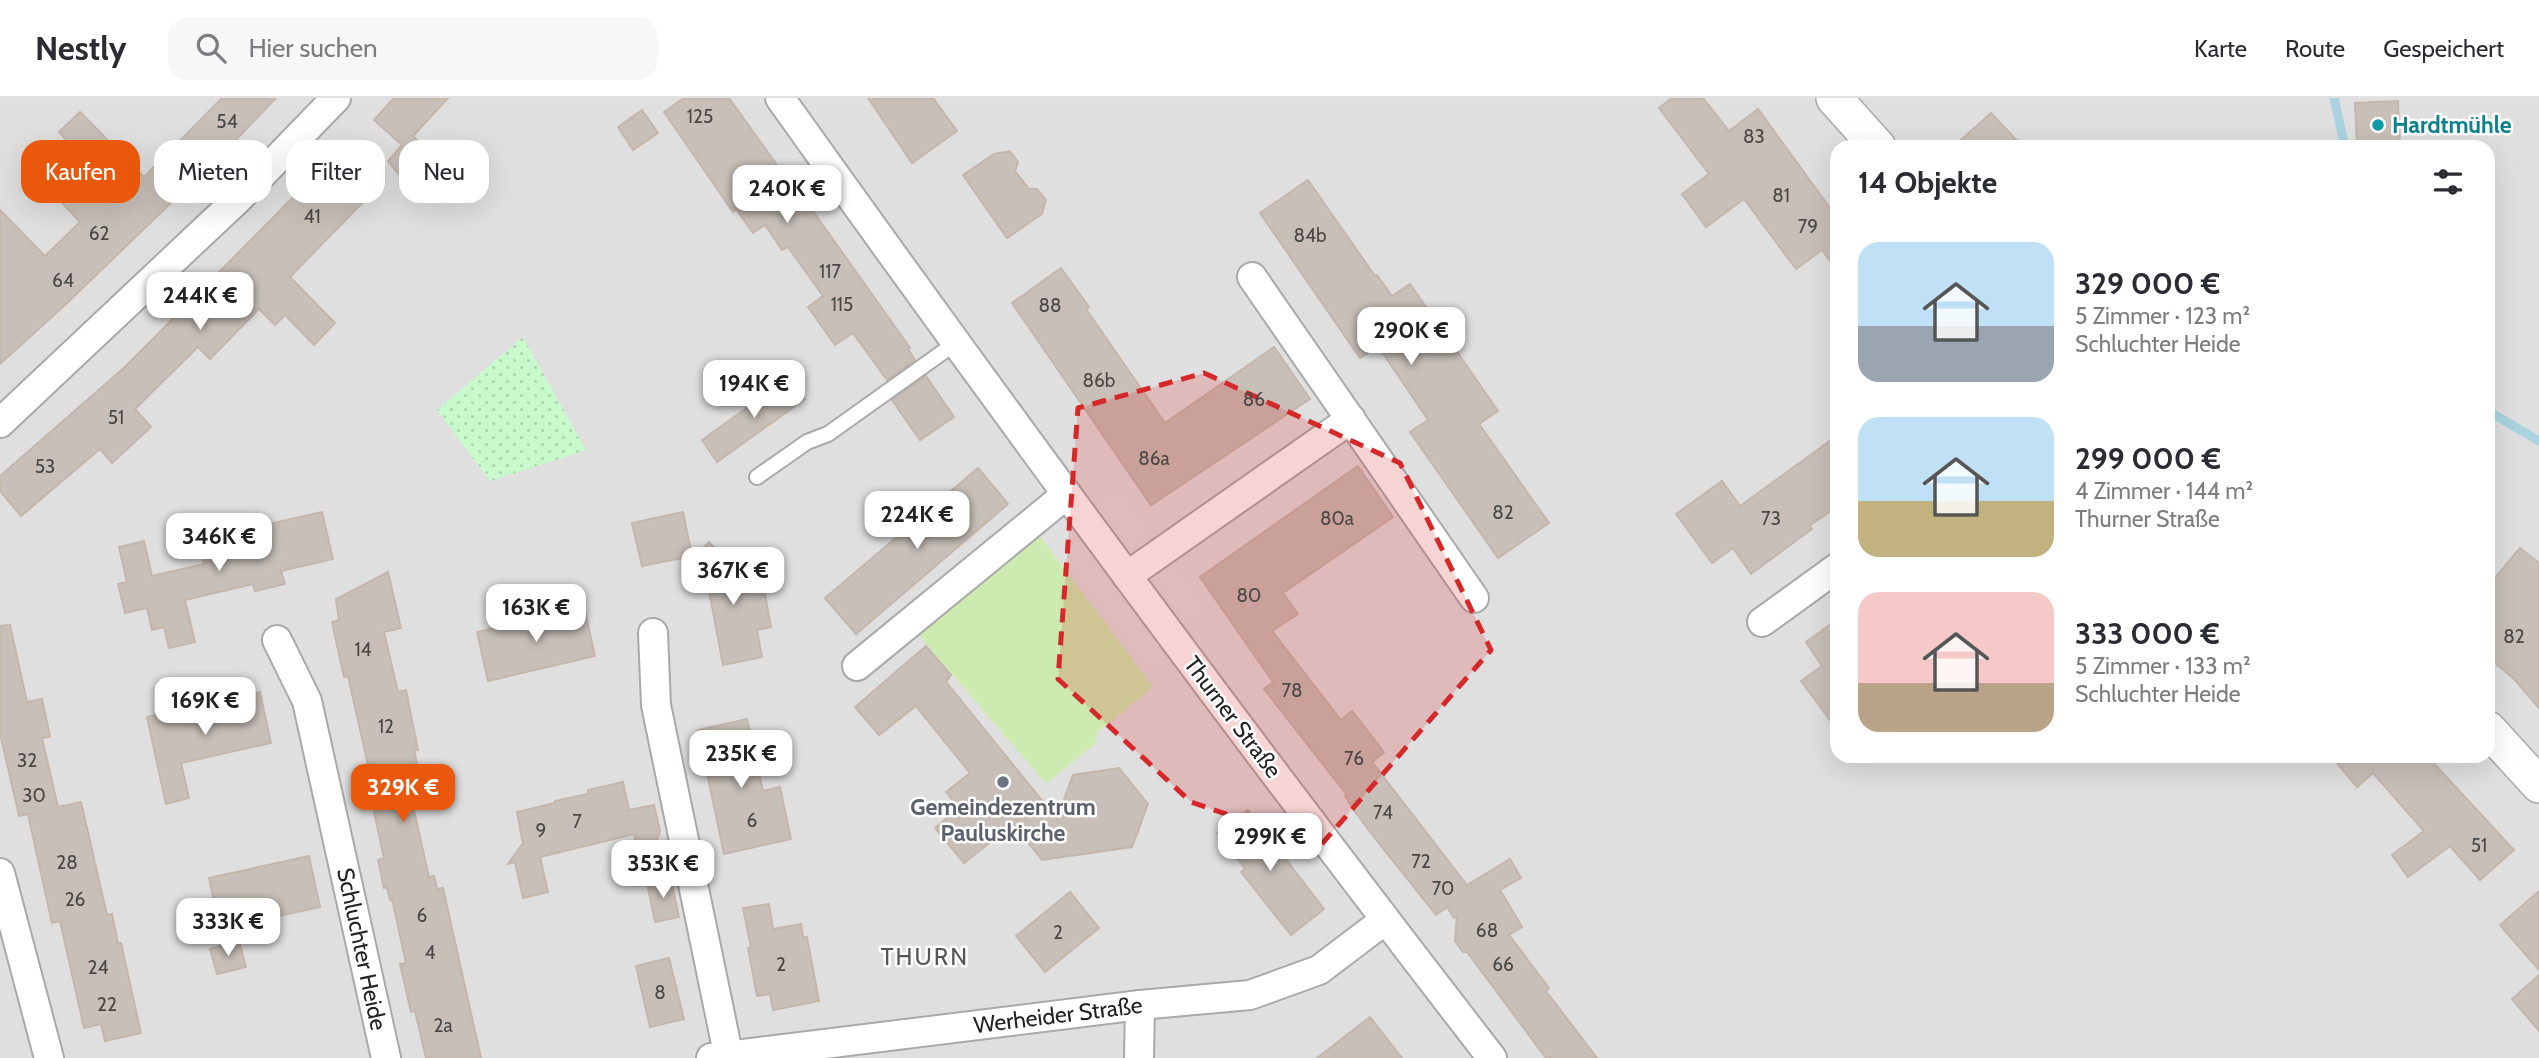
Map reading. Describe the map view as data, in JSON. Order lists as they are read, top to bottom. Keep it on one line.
{"streets":{"street":["Thurner Straße","Schluchter Heide","Werheider Straße"]},"crossings":[["Thurner Straße","Werheider Straße"]],"districts":["THURN"],"places":["Hardtmühle","Gemeindezentrum Pauluskirche"],"house_numbers":["125","54","83","81","41","79","62","84b","117","64","115","88","86b","86","51","86a","53","82","80a","73","80","82","14","78","12","76","32","30","74","6","7","9","51","72","28","70","26","6","68","2","4","2","66","24","8","22","2a"],"page":{"header":"Nestly","search":"Hier suchen","nav":["Karte","Route","Gespeichert"],"chip":["Kaufen","Mieten","Filter","Neu"],"heading":"14 Objekte","price":["240K €","244K €","290K €","194K €","224K €","346K €","367K €","163K €","169K €","235K €","329K €","299K €","353K €","333K €"],"list":[{"name":"329 000 €","note":"5 Zimmer · 123 m² · Schluchter Heide"},{"name":"299 000 €","note":"4 Zimmer · 144 m² · Thurner Straße"},{"name":"333 000 €","note":"5 Zimmer · 133 m² · Schluchter Heide"}]}}
